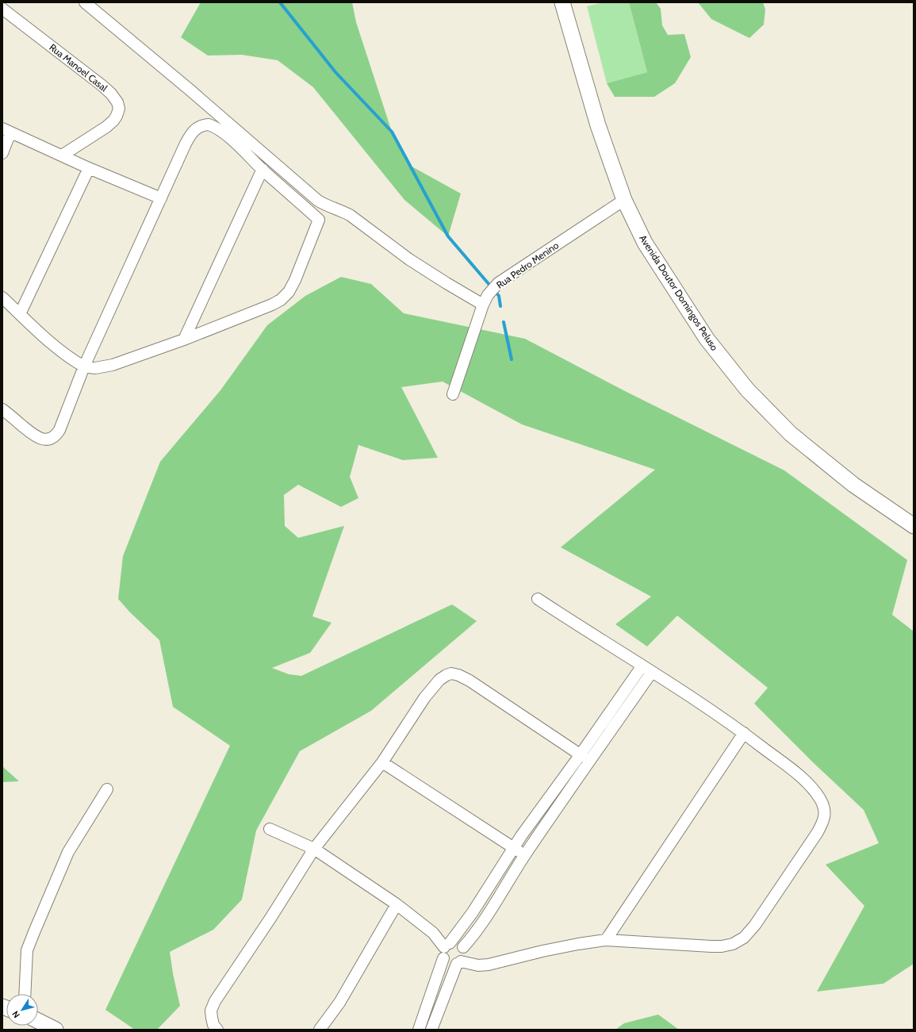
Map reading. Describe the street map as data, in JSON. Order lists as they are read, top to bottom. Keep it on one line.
{"streets":{"street":["Rua Manoel Casal","Rua Pedro Menino","Avenida Doutor Domingos Peluso"]},"crossings":[["Rua Pedro Menino","Avenida Doutor Domingos Peluso"]],"north":"bottom left"}
